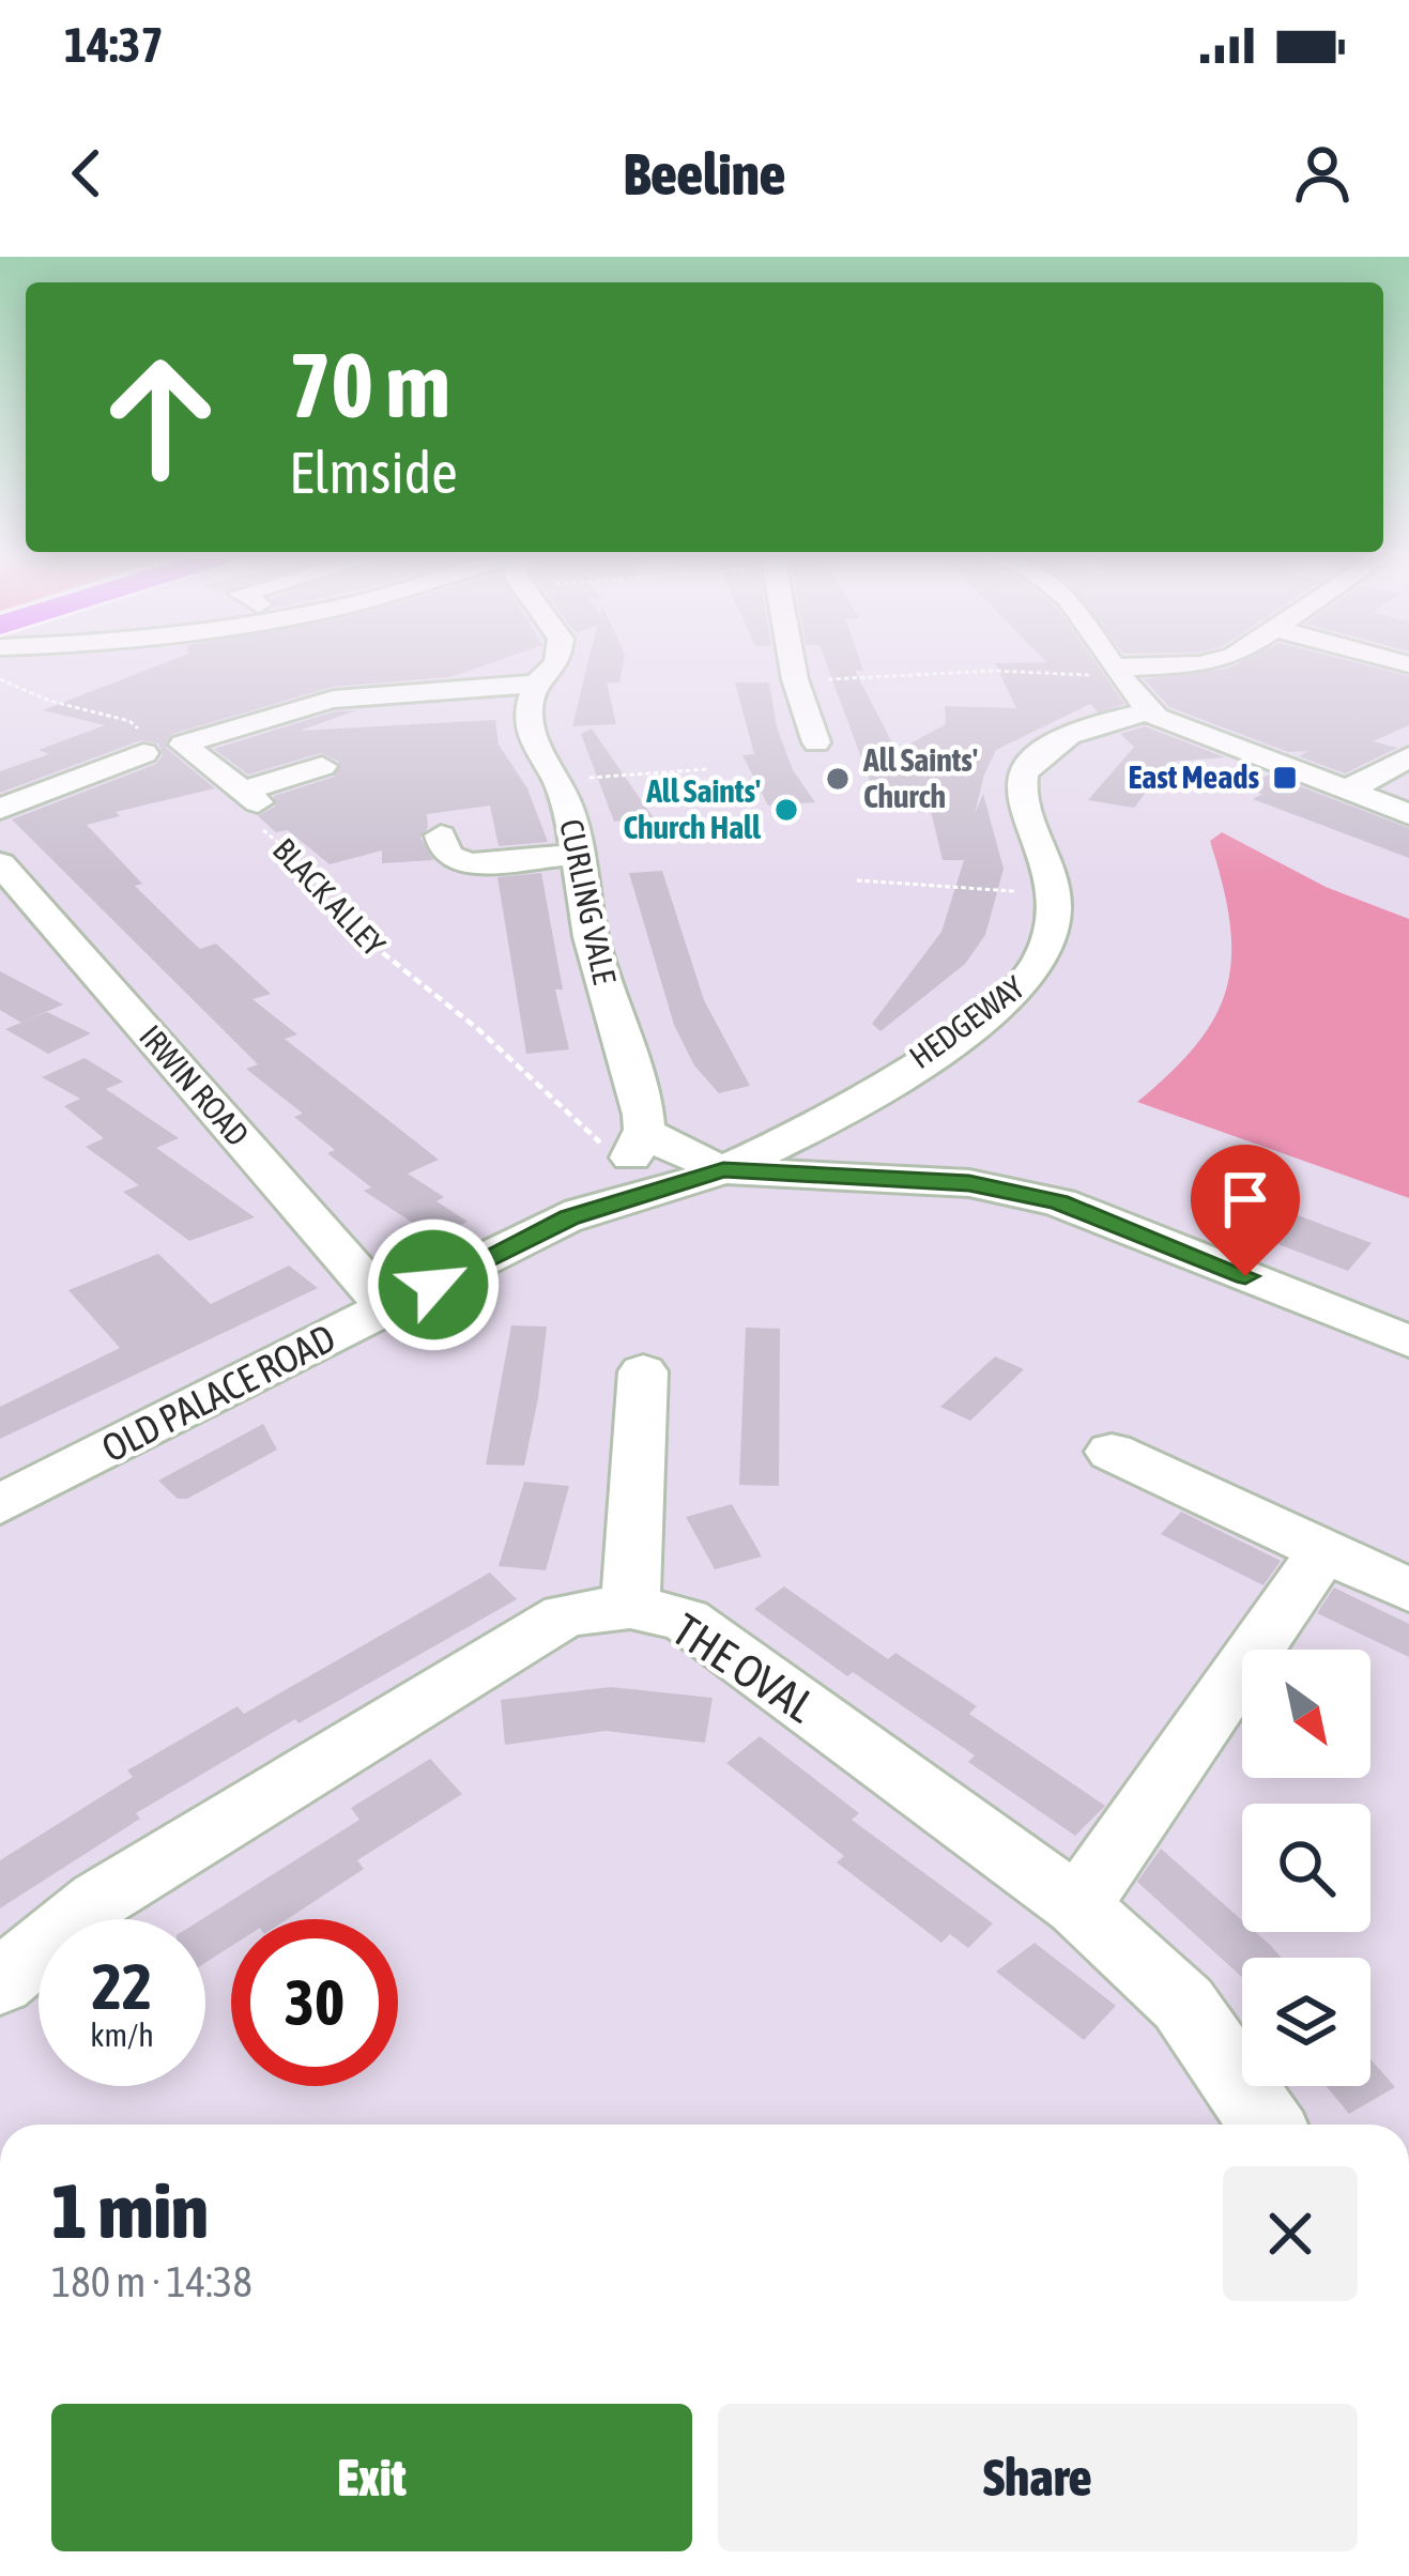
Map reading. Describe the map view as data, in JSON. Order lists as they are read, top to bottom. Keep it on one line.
{"streets":{"street":["CURLING VALE","HEDGEWAY","IRWIN ROAD","OLD PALACE ROAD","THE OVAL"],"path":["BLACK ALLEY"]},"crossings":[["BLACK ALLEY","CURLING VALE"],["HEDGEWAY","OLD PALACE ROAD"],["IRWIN ROAD","OLD PALACE ROAD"]],"places":{"transit":["East Meads"],"other":["All Saints' Church","All Saints' Church Hall"]},"north":"bottom right","page":{"status":"14:37","header":"Beeline","turn":["70 m","Elmside"],"speed":"22 km/h","limit":"30","heading":["1 min","180 m · 14:38"],"buttons":["Exit","Share"]}}
